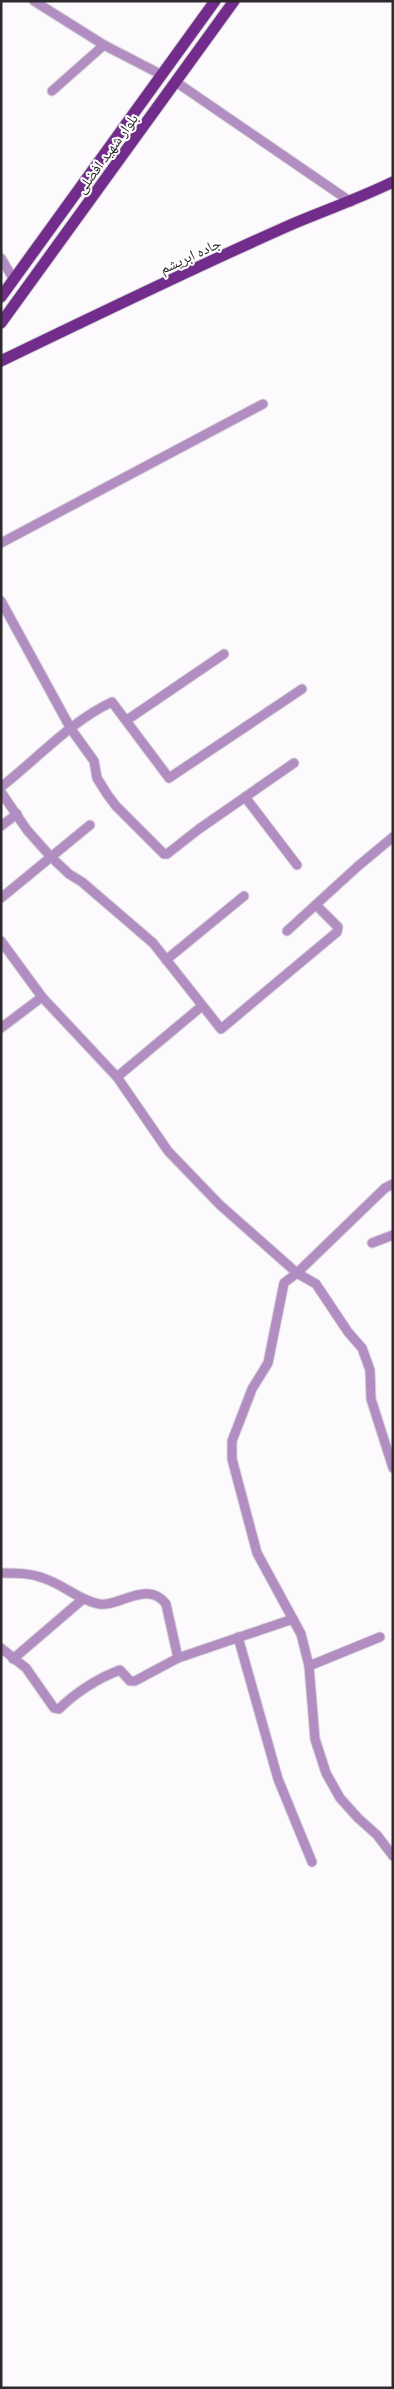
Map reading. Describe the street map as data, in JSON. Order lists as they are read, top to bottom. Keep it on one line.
{"streets":{"main road":["بلوار شهید افضلی","جاده ابریشم"]}}
